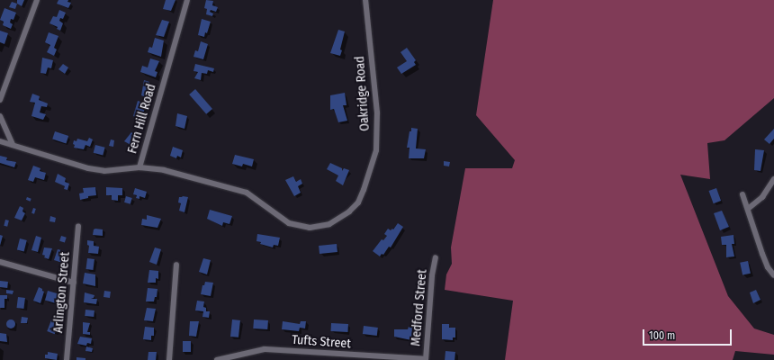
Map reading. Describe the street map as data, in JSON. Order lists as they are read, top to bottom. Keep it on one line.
{"streets":{"street":["Oakridge Road","Fern Hill Road","Arlington Street","Medford Street","Tufts Street"]},"crossings":[["Oakridge Road","Fern Hill Road"],["Medford Street","Tufts Street"]],"scale_bar":"100 m"}
